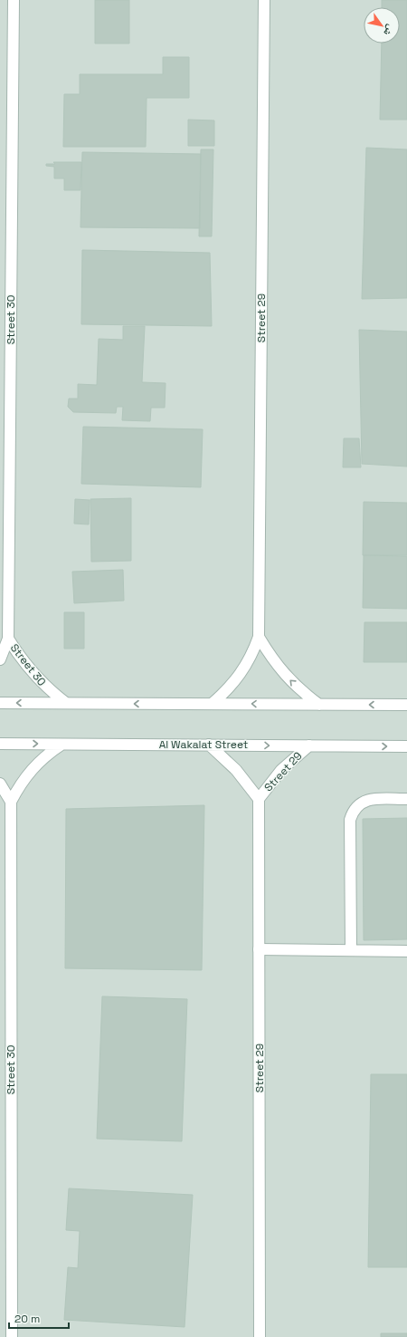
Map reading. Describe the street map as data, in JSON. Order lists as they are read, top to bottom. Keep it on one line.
{"streets":{"street":["Street 29","Street 30","Al Wakalat Street"]},"crossings":[["Street 29","Al Wakalat Street"],["Street 30","Al Wakalat Street"]],"scale_bar":"20 m","north":"bottom right"}
